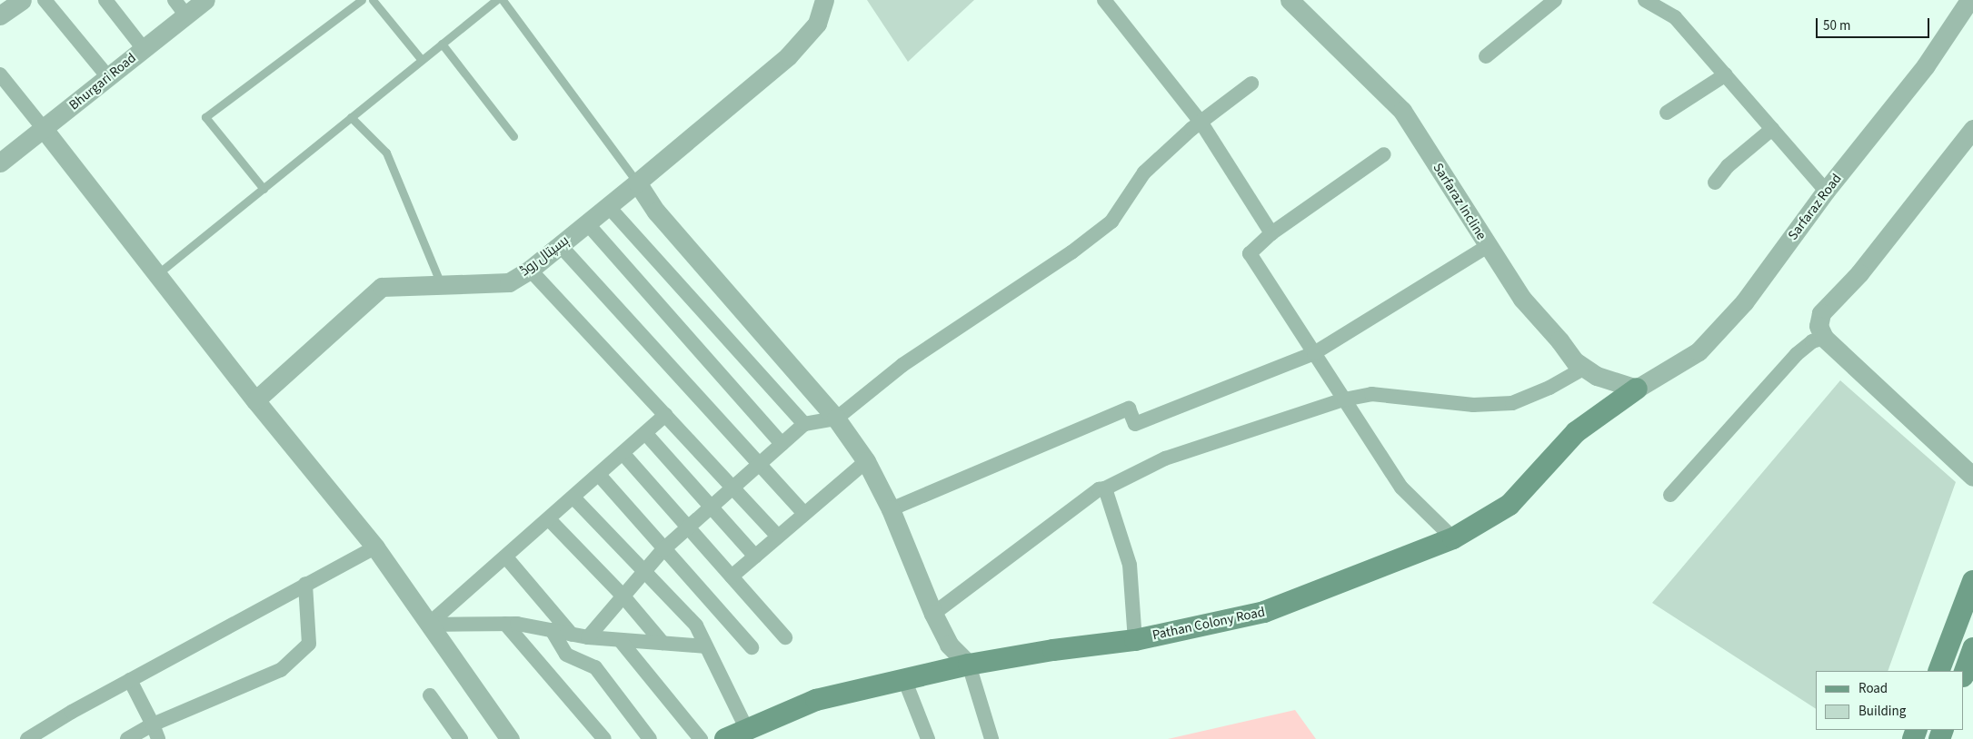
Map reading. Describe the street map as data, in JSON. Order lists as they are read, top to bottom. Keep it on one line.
{"streets":{"main road":["Pathan Colony Road"],"street":["Bhurgari Road","Sarfaraz Incline","Sarfaraz Road","ہسپتال روڈ"]},"crossings":[["Sarfaraz Incline","Sarfaraz Road"],["Sarfaraz Incline","Pathan Colony Road"],["Sarfaraz Road","Pathan Colony Road"]],"legend":["Road","Building"],"scale_bar":"50 m"}
